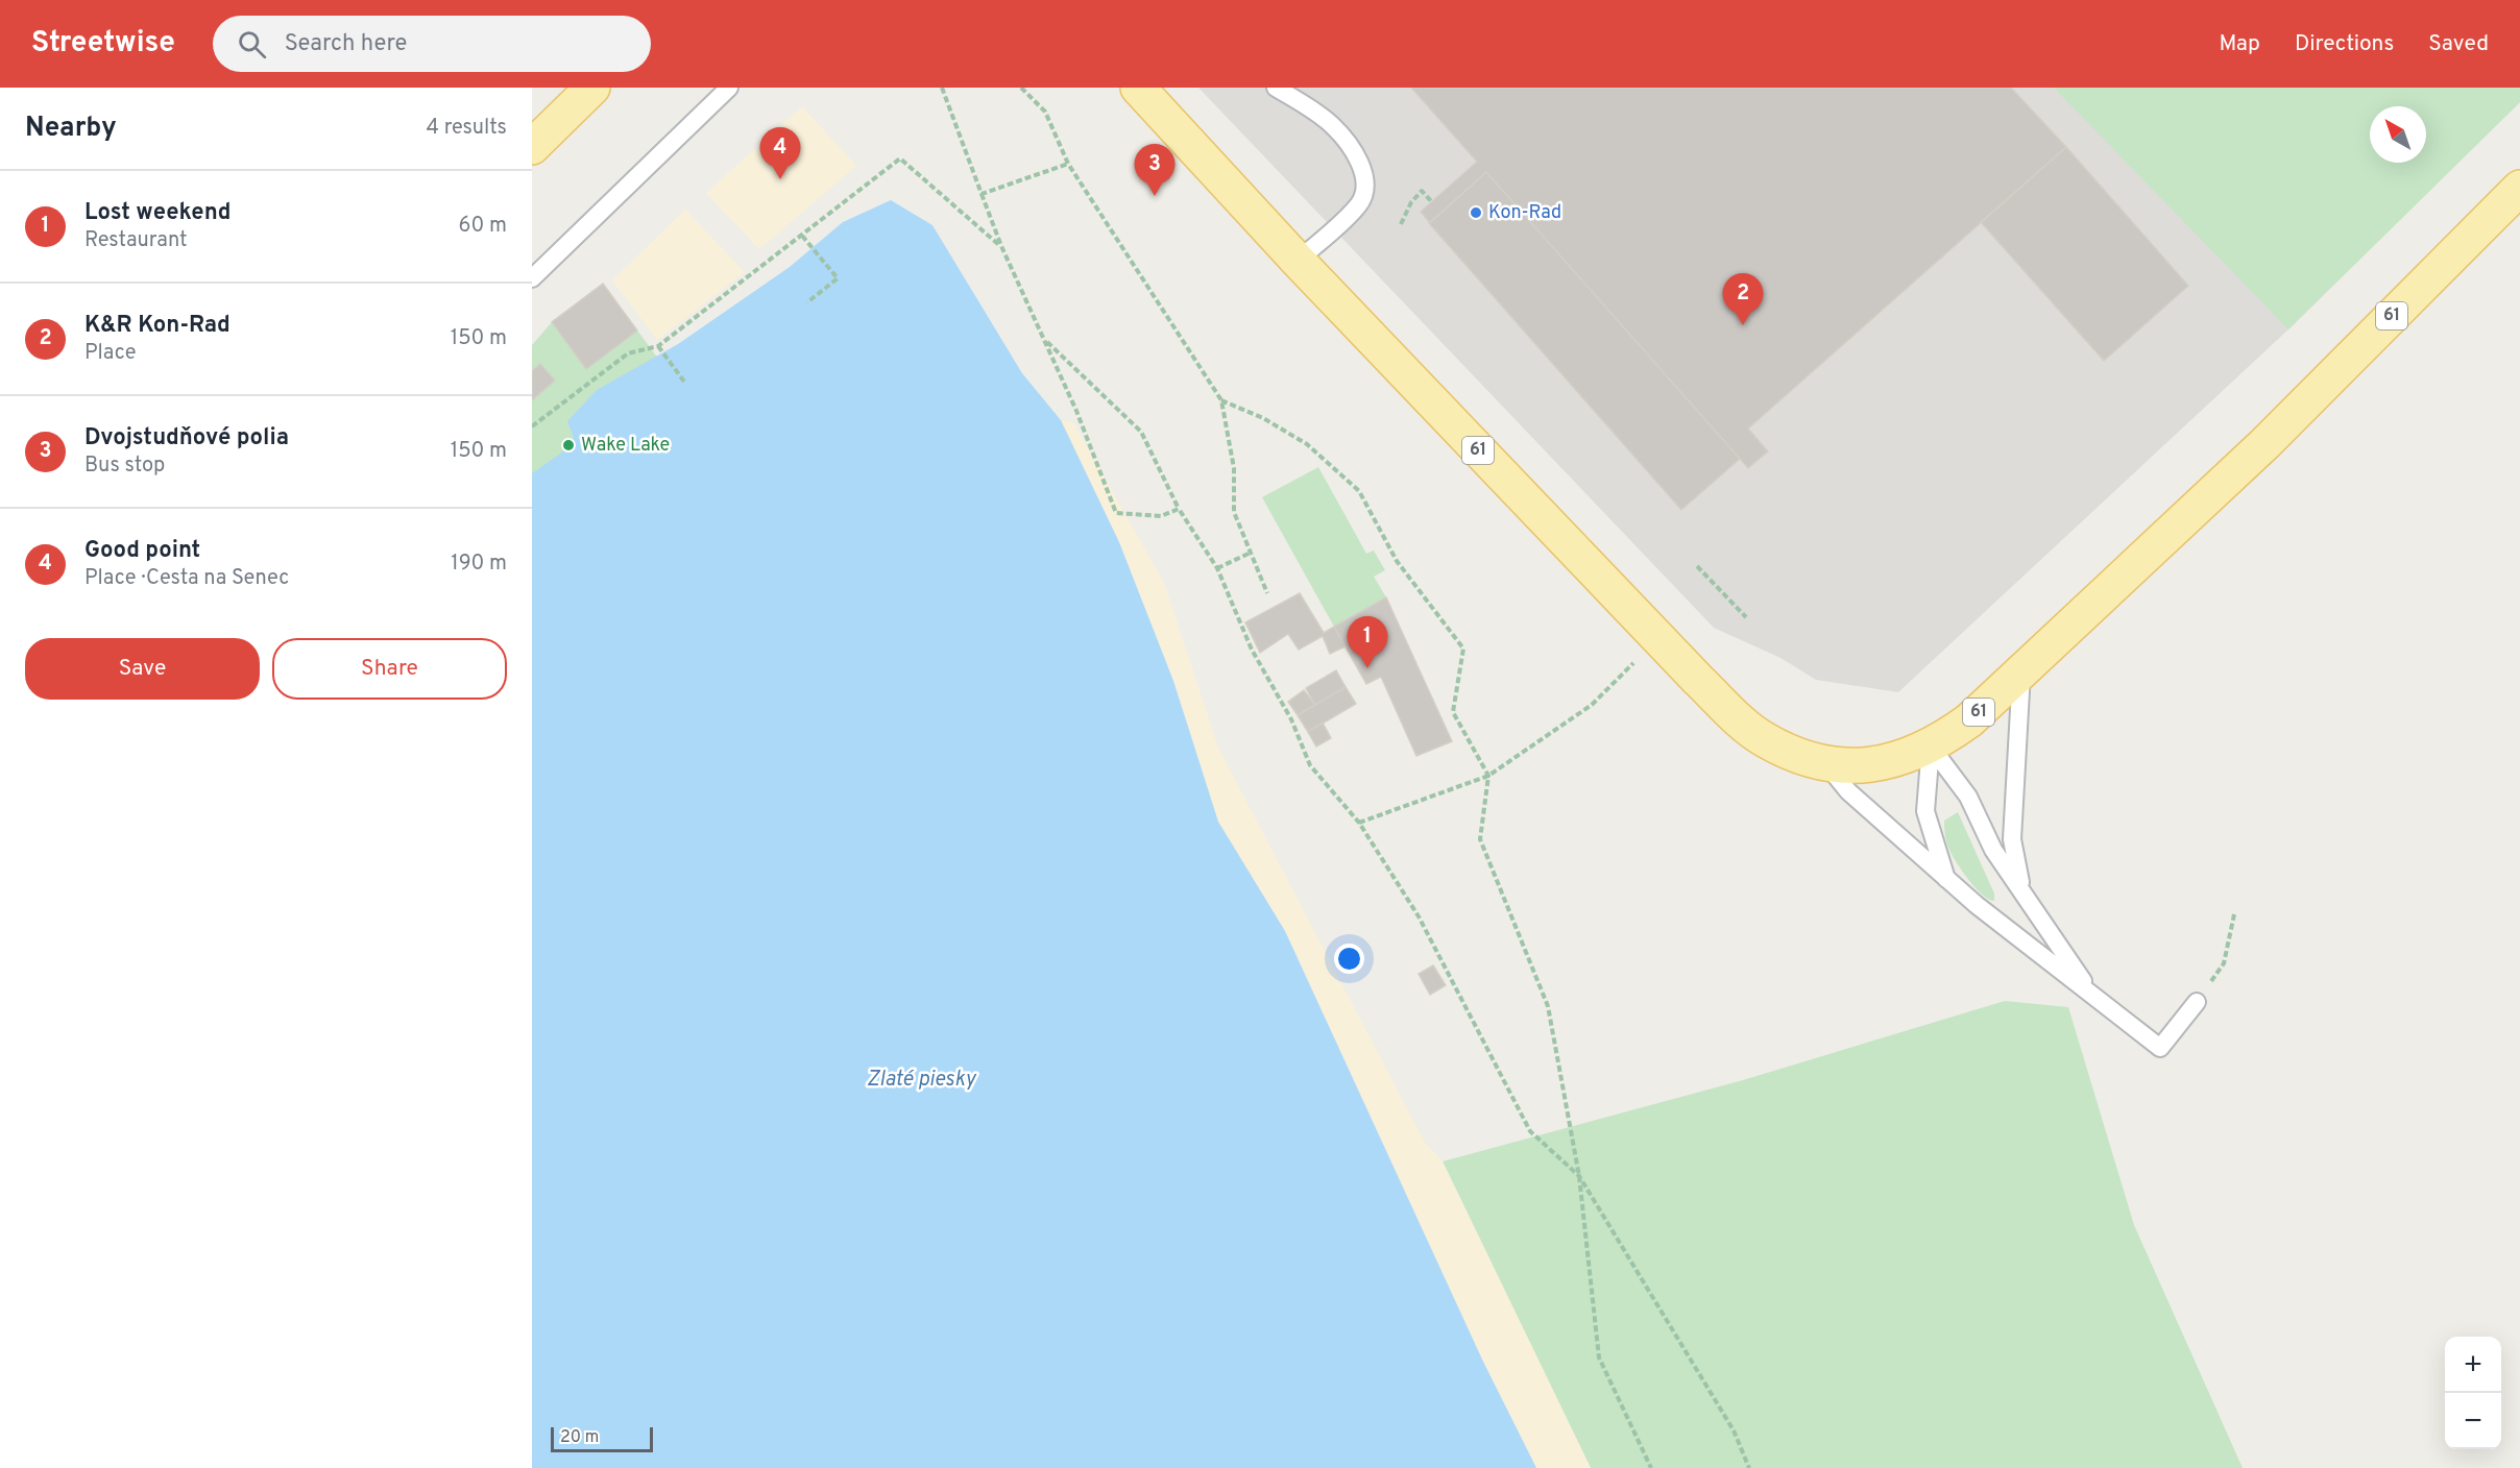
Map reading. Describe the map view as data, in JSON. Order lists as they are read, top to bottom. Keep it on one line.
{"streets":{"main road":["61"]},"water":["Zlaté piesky"],"places":["Kon-Rad","Wake Lake"],"scale_bar":"20 m","north":"top left","page":{"header":"Streetwise","search":"Search here","nav":["Map","Directions","Saved"],"heading":["Nearby","4 results"],"pins":["4","3","2","1"],"list":[{"mark":"1","name":"Lost weekend","note":"Restaurant","value":"60 m"},{"mark":"2","name":"K&R Kon-Rad","note":"Place","value":"150 m"},{"mark":"3","name":"Dvojstudňové polia","note":"Bus stop","value":"150 m"},{"mark":"4","name":"Good point","note":"Place · Cesta na Senec","value":"190 m"}],"buttons":["Save","Share"],"map_buttons":["+","−"],"scale":"20 m"}}
